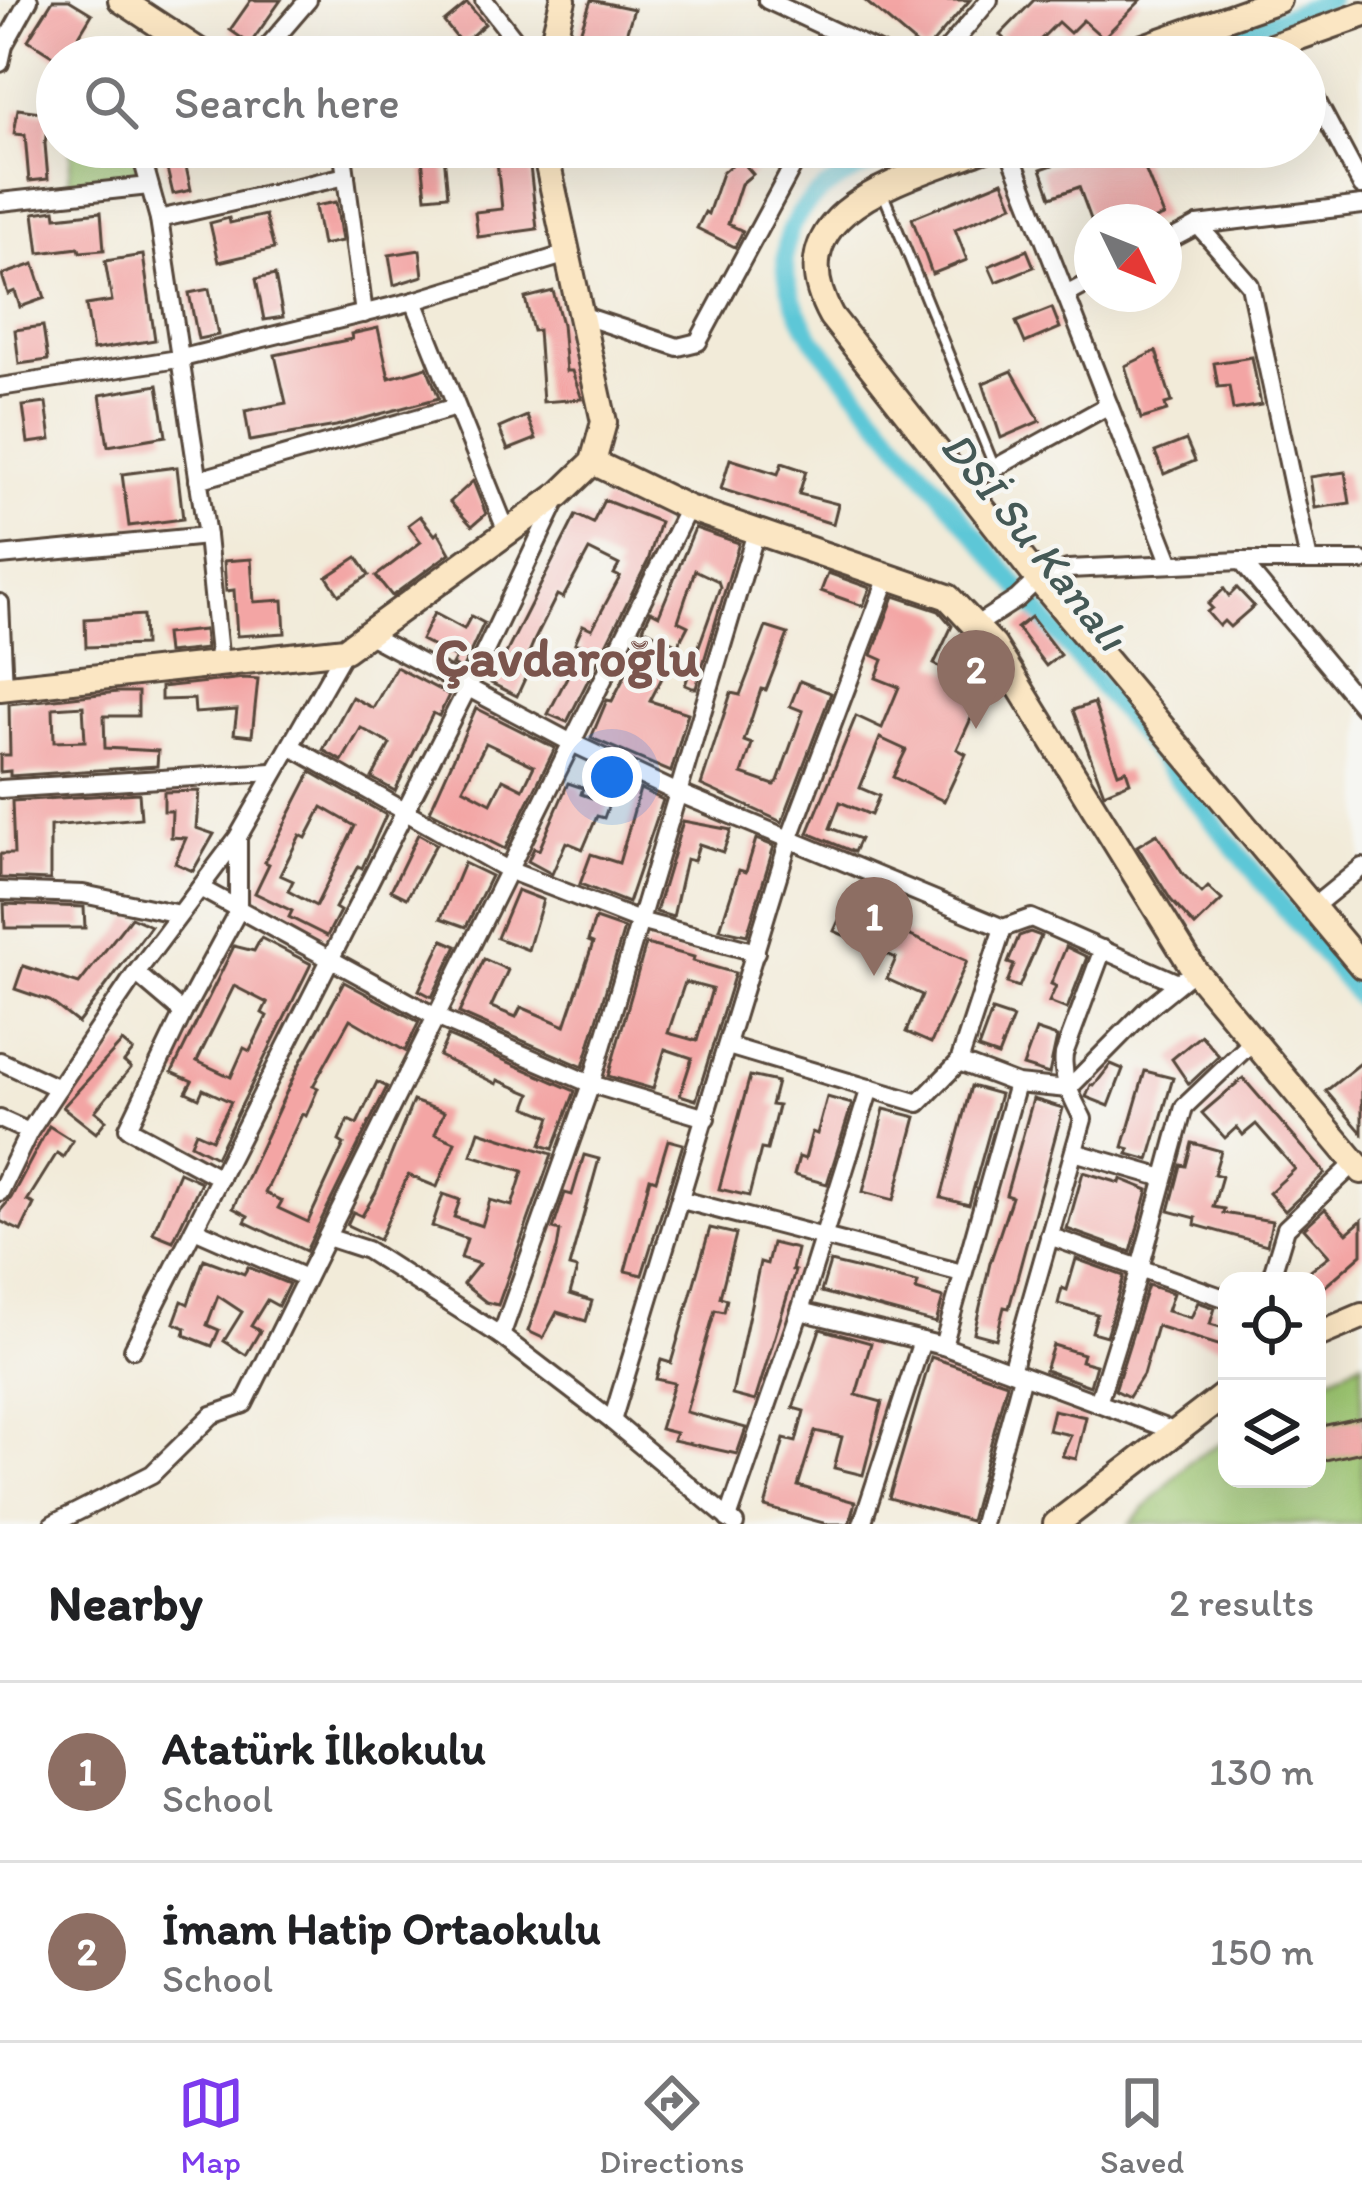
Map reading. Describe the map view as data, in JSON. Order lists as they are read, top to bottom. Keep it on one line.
{"districts":["Çavdaroğlu"],"water":["DSİ Su Kanalı"],"north":"bottom right","page":{"search":"Search here","pins":["2","1"],"heading":["Nearby","2 results"],"list":[{"mark":"1","name":"Atatürk İlkokulu","note":"School","value":"130 m"},{"mark":"2","name":"İmam Hatip Ortaokulu","note":"School","value":"150 m"}],"nav":["Map","Directions","Saved"]}}
